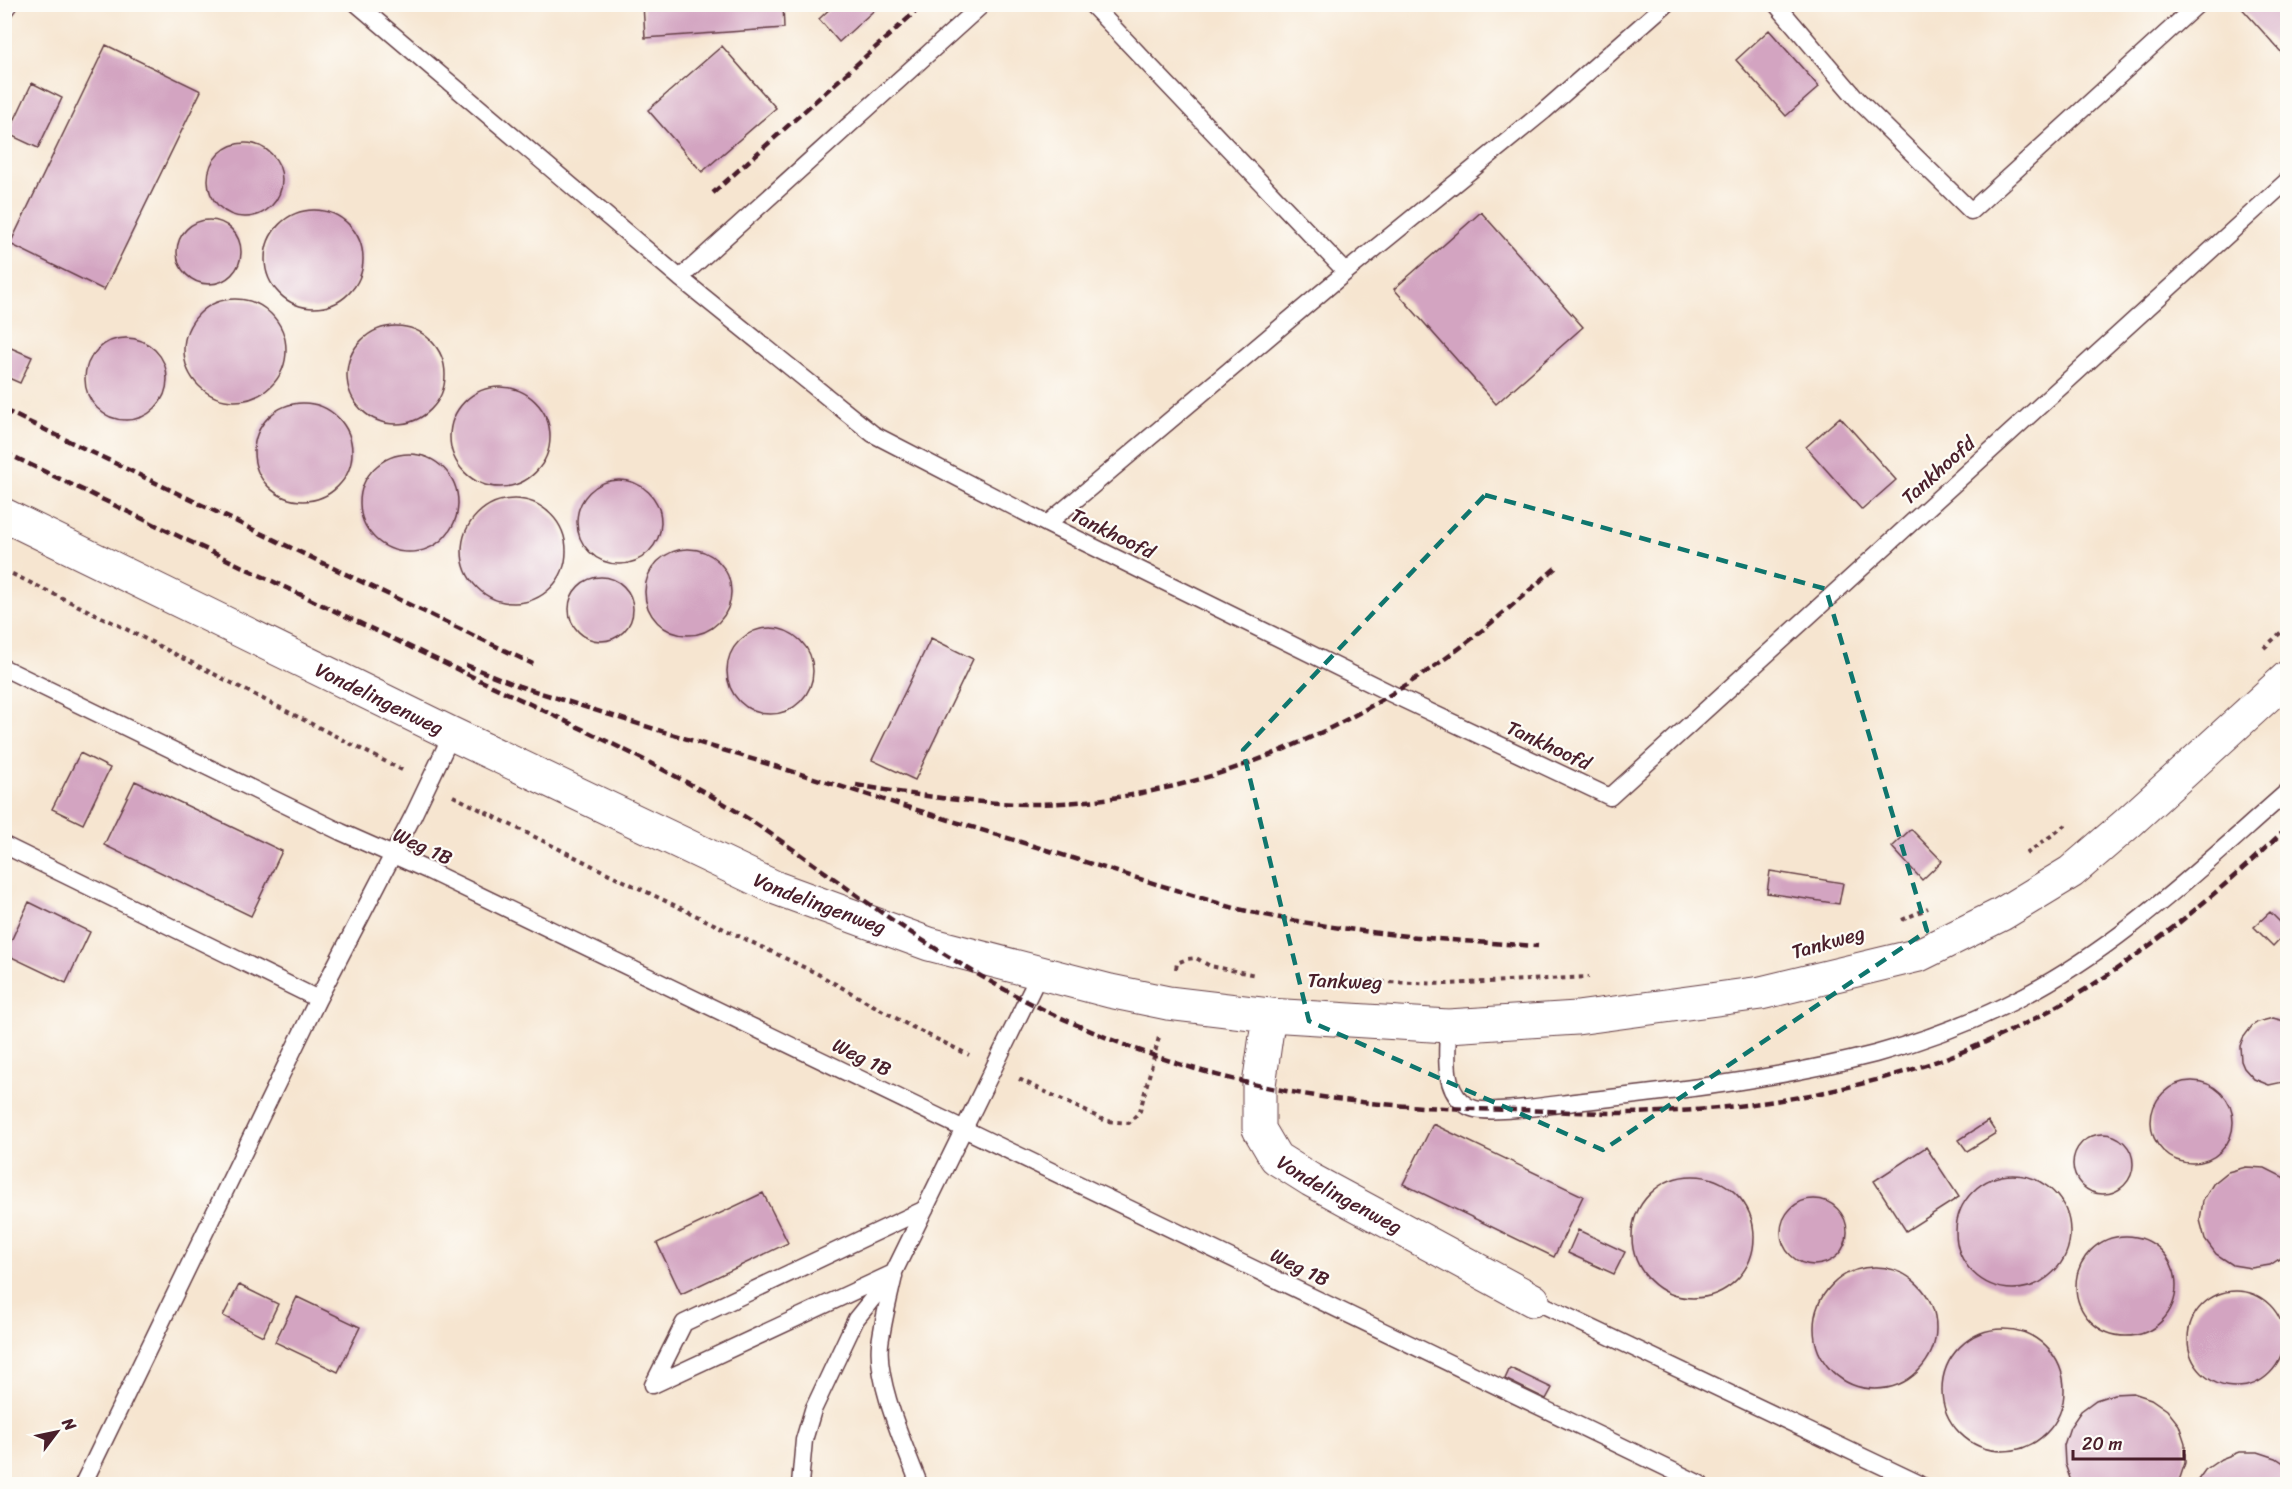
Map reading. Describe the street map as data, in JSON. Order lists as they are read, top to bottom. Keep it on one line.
{"streets":{"street":["Vondelingenweg","Tankweg"],"lane":["Tankhoofd","Weg 1B"]},"crossings":[["Vondelingenweg","Tankweg"]],"scale_bar":"20 m","north":"top right"}
